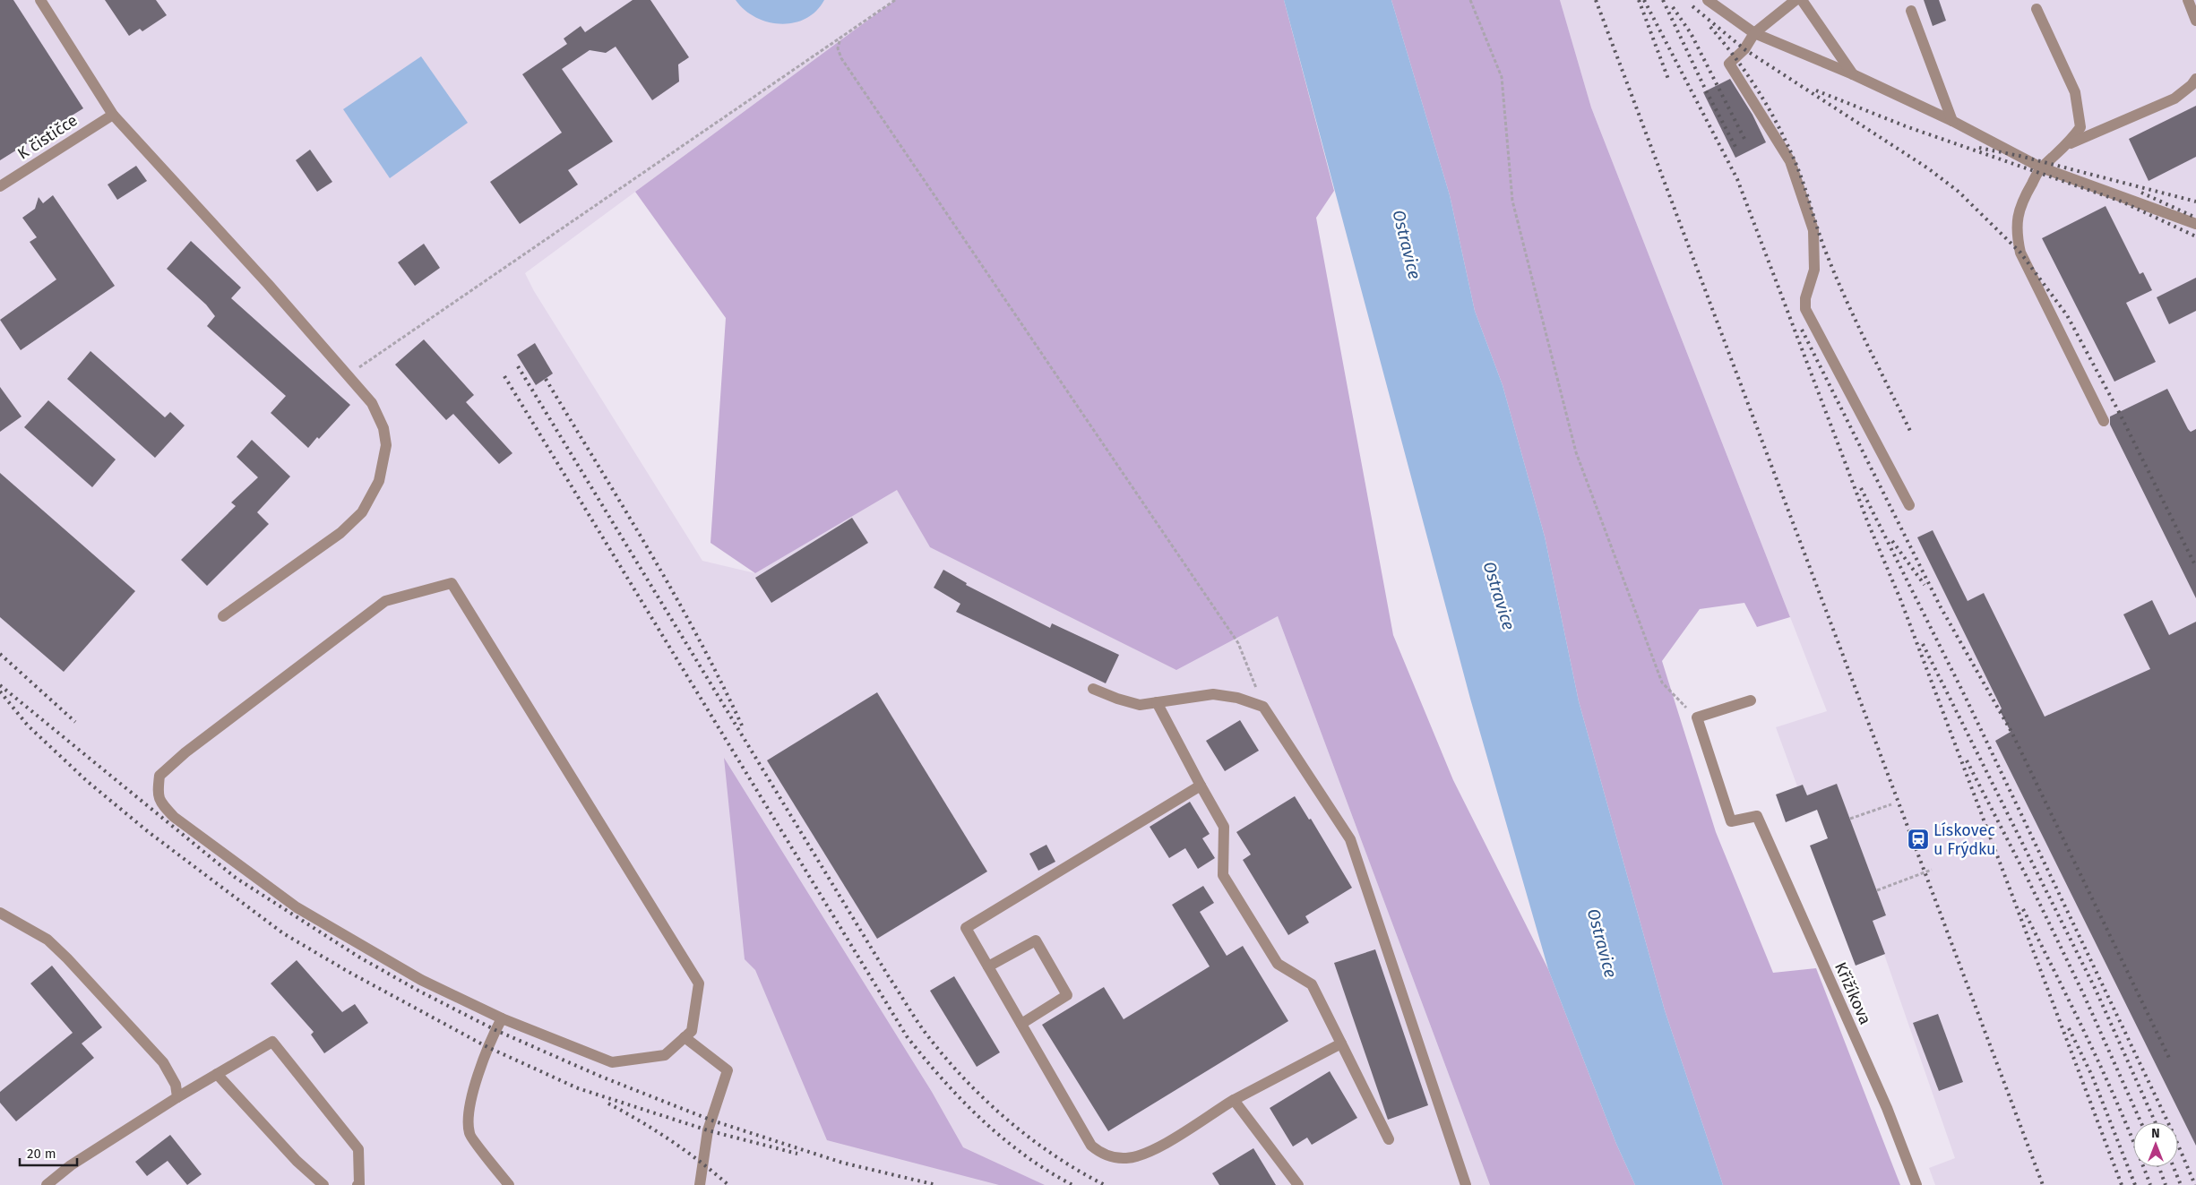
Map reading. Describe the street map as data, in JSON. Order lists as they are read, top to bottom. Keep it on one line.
{"streets":{"street":["K čističce","Křižíkova"]},"water":["Ostravice"],"places":{"station":["Lískovec u Frýdku"]},"scale_bar":"20 m","north":"top"}
